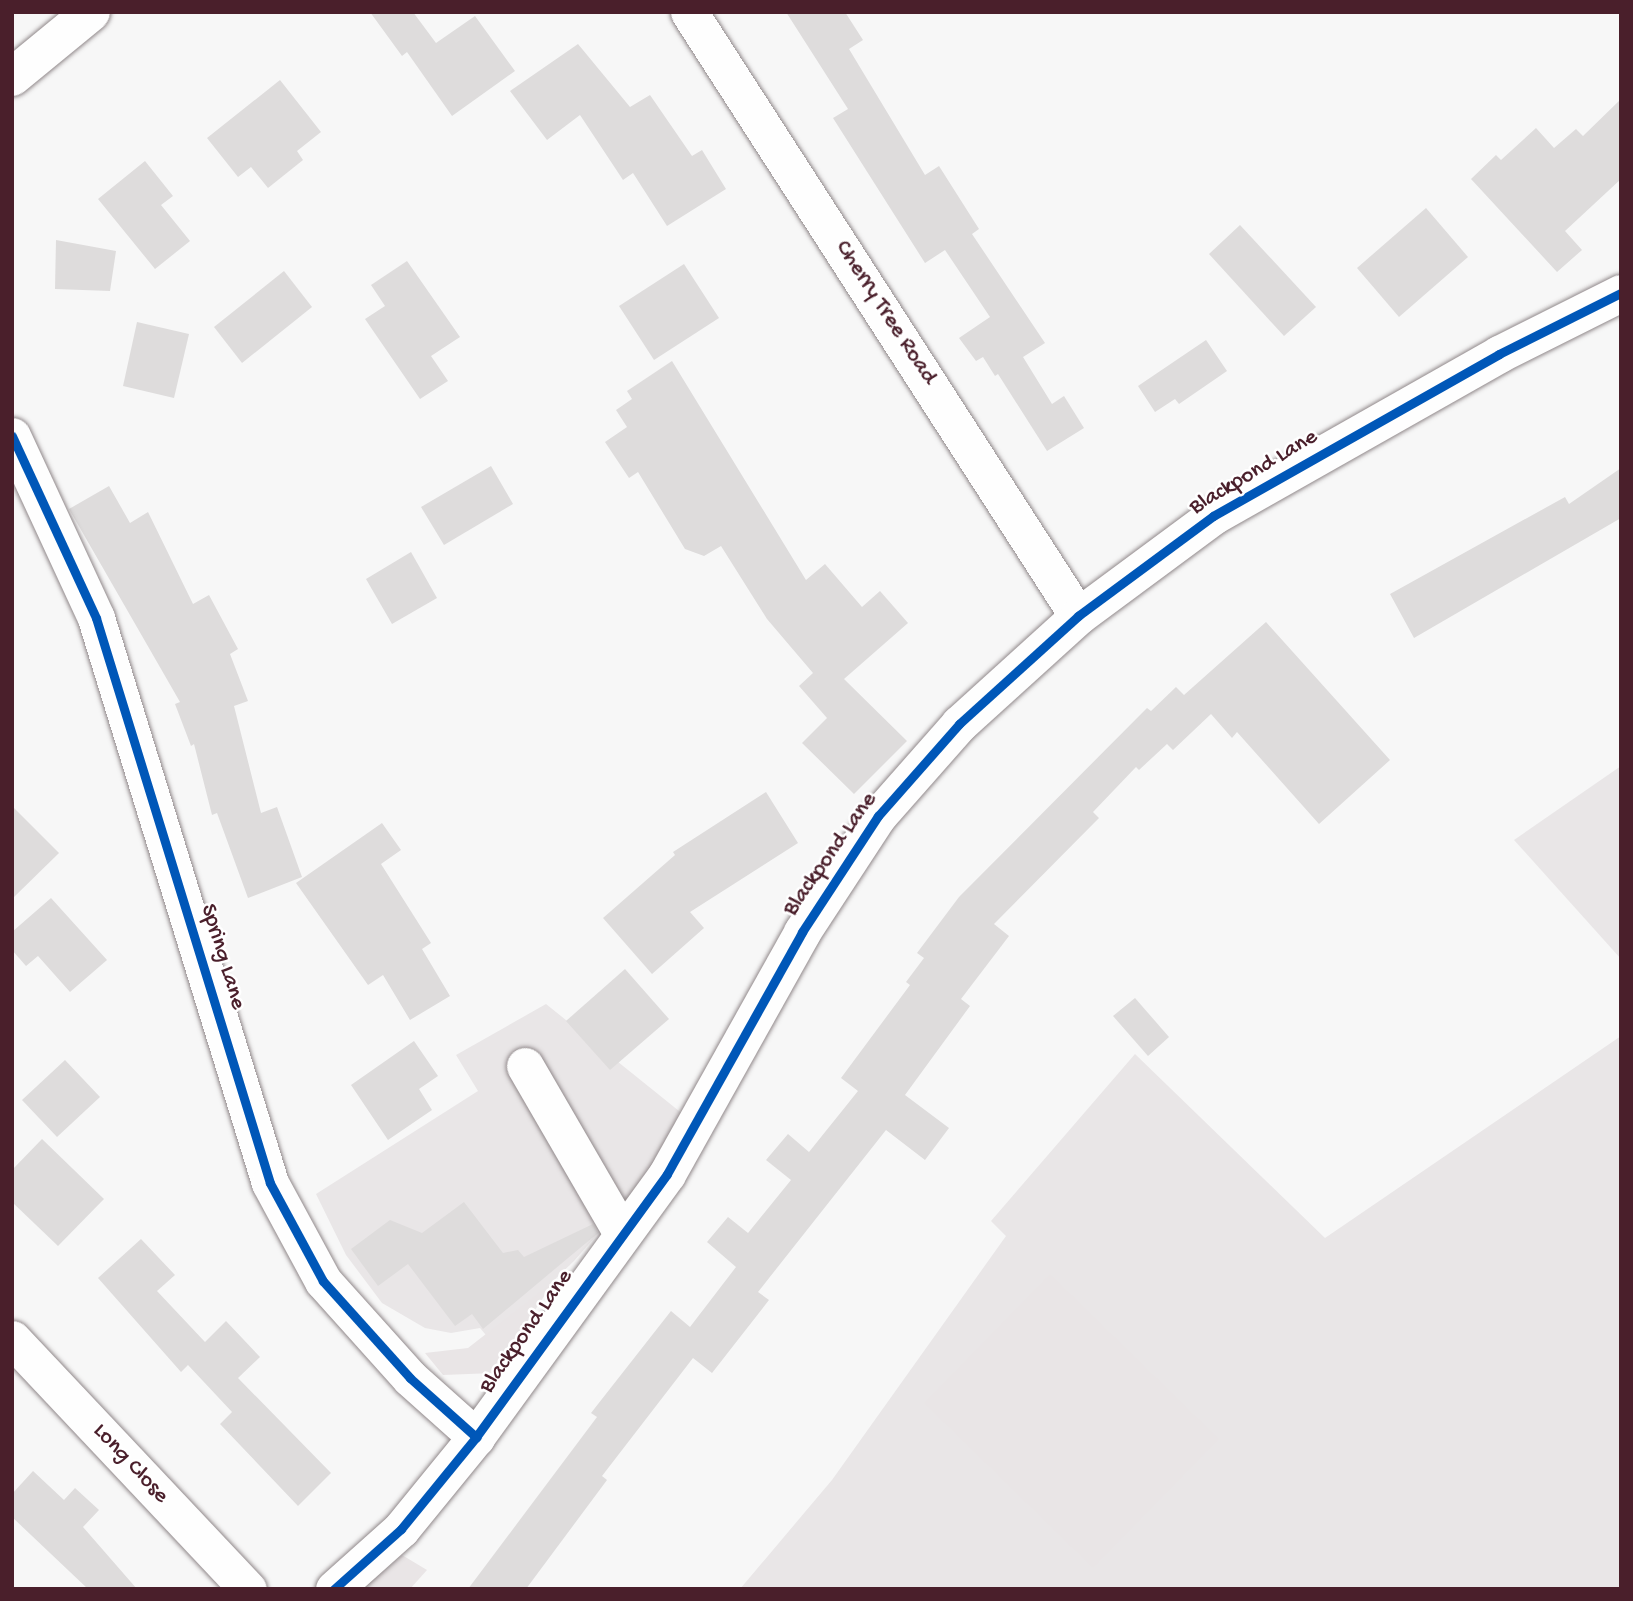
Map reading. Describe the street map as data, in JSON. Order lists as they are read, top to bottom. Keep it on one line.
{"streets":{"street":["Cherry Tree Road","Blackpond Lane","Spring Lane","Long Close"]},"crossings":[["Cherry Tree Road","Blackpond Lane"],["Blackpond Lane","Spring Lane"]]}
